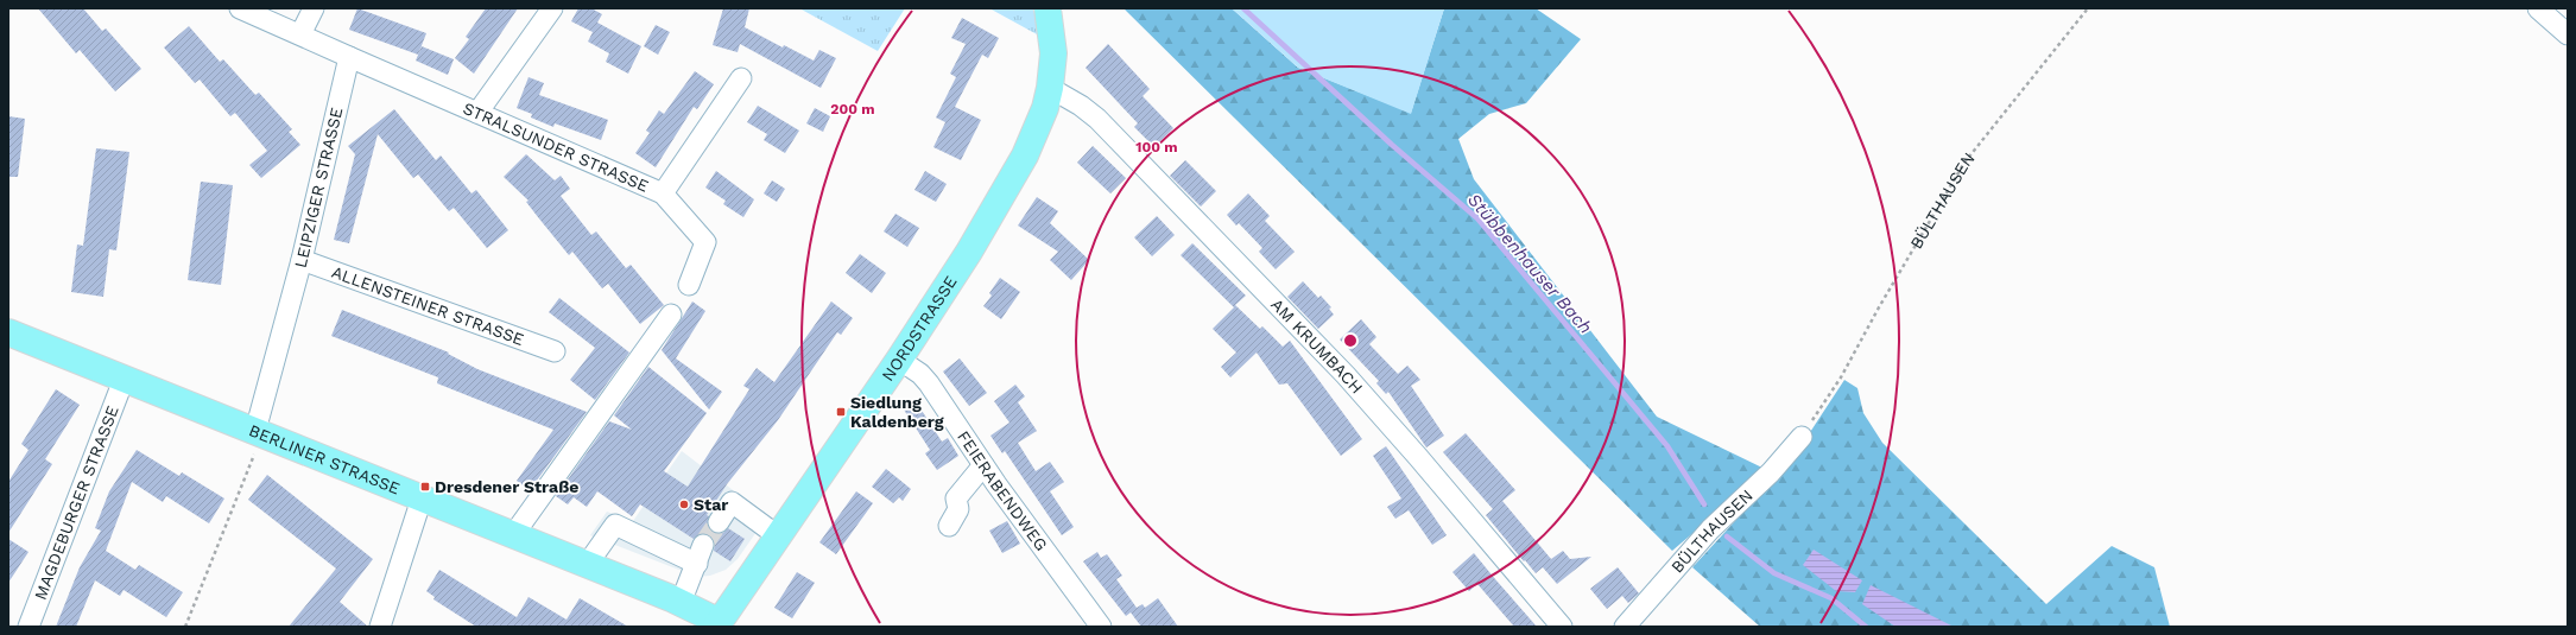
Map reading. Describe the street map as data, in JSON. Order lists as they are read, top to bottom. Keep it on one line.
{"streets":{"main road":["NORDSTRASSE","BERLINER STRASSE"],"street":["STRALSUNDER STRASSE","LEIPZIGER STRASSE","BÜLTHAUSEN","ALLENSTEINER STRASSE","AM KRUMBACH","FEIERABENDWEG","MAGDEBURGER STRASSE"]},"crossings":[["STRALSUNDER STRASSE","LEIPZIGER STRASSE"],["LEIPZIGER STRASSE","ALLENSTEINER STRASSE"],["LEIPZIGER STRASSE","BERLINER STRASSE"],["NORDSTRASSE","AM KRUMBACH"],["NORDSTRASSE","BERLINER STRASSE"],["NORDSTRASSE","FEIERABENDWEG"],["BERLINER STRASSE","MAGDEBURGER STRASSE"]],"water":["Stübbenhauser Bach"],"places":{"transit":["Siedlung Kaldenberg","Dresdener Straße"],"other":["Star"]},"rings":["200 m","100 m"]}
